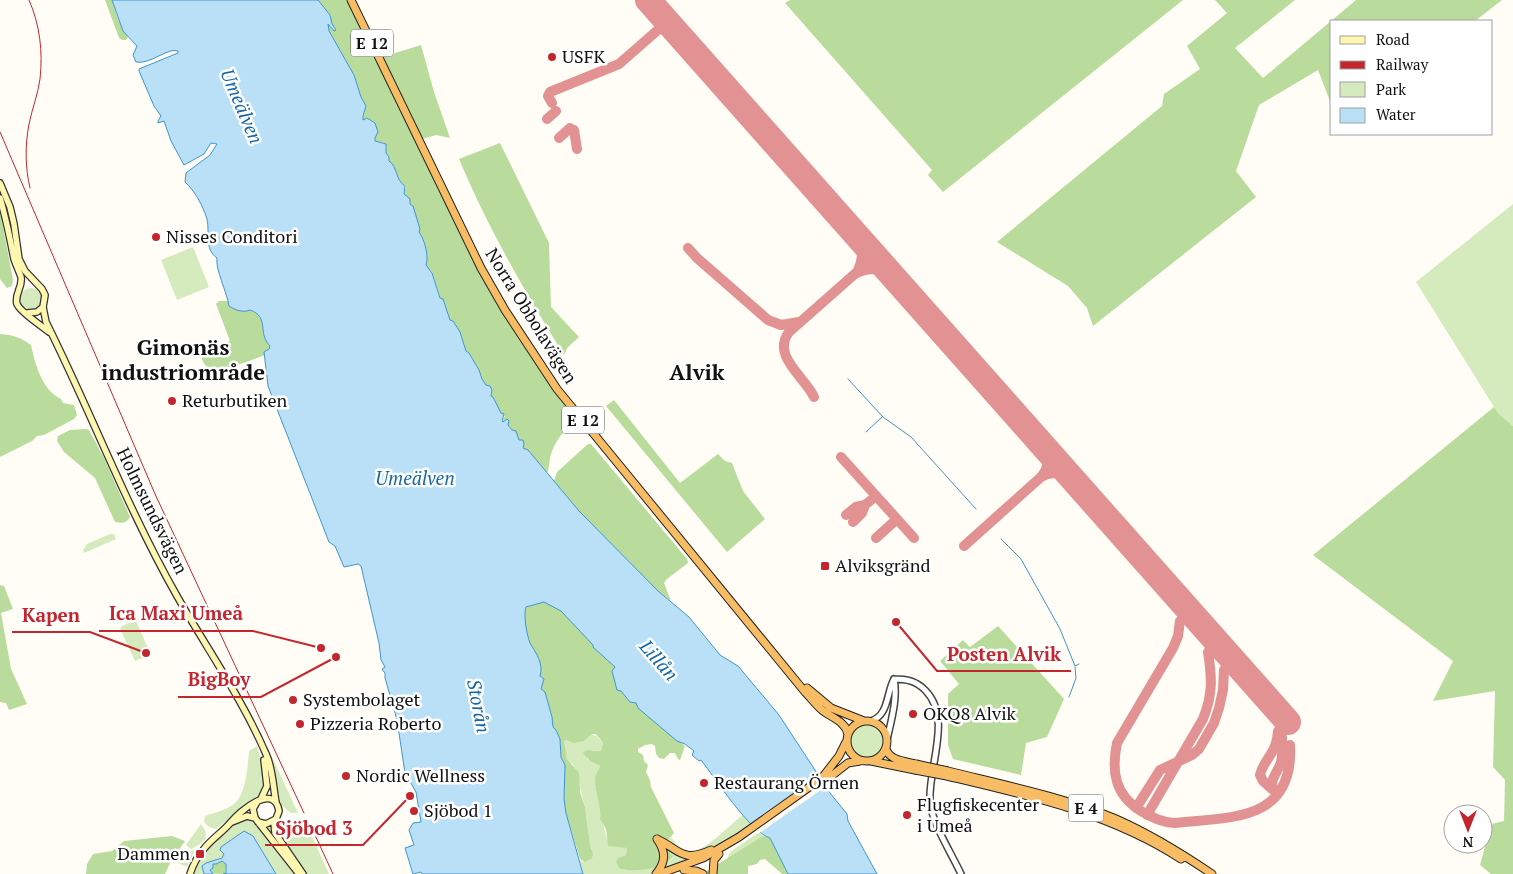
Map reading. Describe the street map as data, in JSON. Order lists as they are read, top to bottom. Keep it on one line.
{"streets":{"highway":["E 12","Norra Obbolavägen","E 4"],"main road":["Holmsundsvägen"]},"crossings":[["Norra Obbolavägen","E 4"]],"districts":["Gimonäs industriområde","Alvik"],"water":["Umeälven","Lillån","Storån"],"places":{"other":["USFK","Nisses Conditori","Returbutiken","Posten Alvik","Ica Maxi Umeå","Kapen","BigBoy","Systembolaget","OKQ8 Alvik","Pizzeria Roberto","Nordic Wellness","Restaurang Örnen","Sjöbod 3","Sjöbod 1","Flugfiskecenter i Umeå"],"transit":["Alviksgränd","Dammen"]},"legend":["Road","Railway","Park","Water"],"north":"bottom"}
